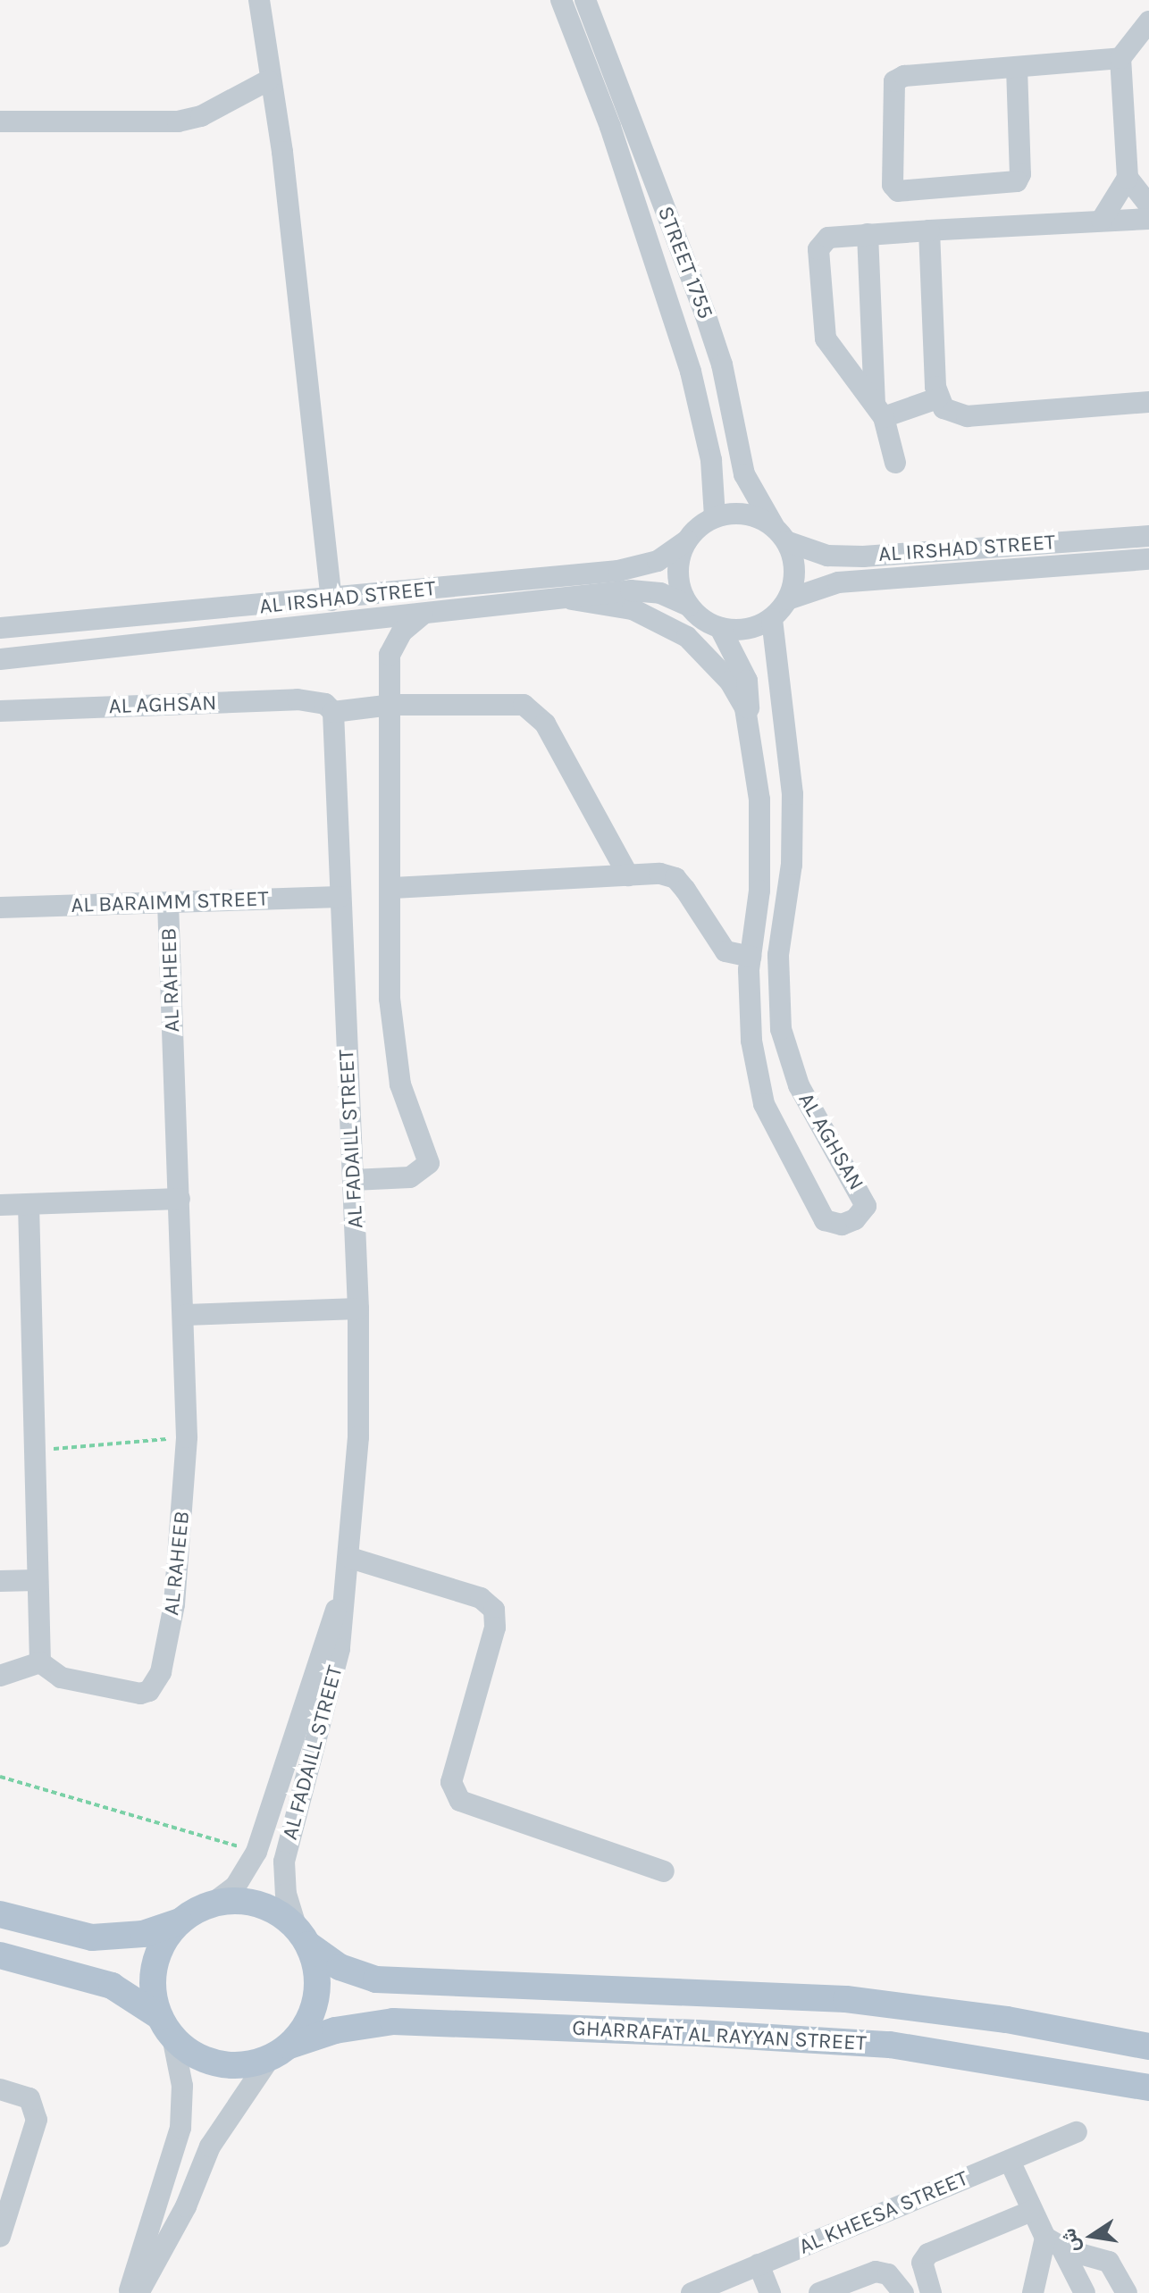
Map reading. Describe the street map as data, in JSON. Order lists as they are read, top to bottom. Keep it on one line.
{"streets":{"main road":["GHARRAFAT AL RAYYAN STREET"],"street":["STREET 1755","AL IRSHAD STREET","AL AGHSAN","AL BARAIMM STREET","AL RAHEEB","AL FADAILL STREET","AL KHEESA STREET"]},"crossings":[["STREET 1755","AL IRSHAD STREET"],["STREET 1755","AL AGHSAN"],["AL IRSHAD STREET","AL AGHSAN"],["AL AGHSAN","AL FADAILL STREET"],["AL BARAIMM STREET","AL RAHEEB"],["AL BARAIMM STREET","AL FADAILL STREET"],["AL FADAILL STREET","GHARRAFAT AL RAYYAN STREET"]],"north":"left"}
